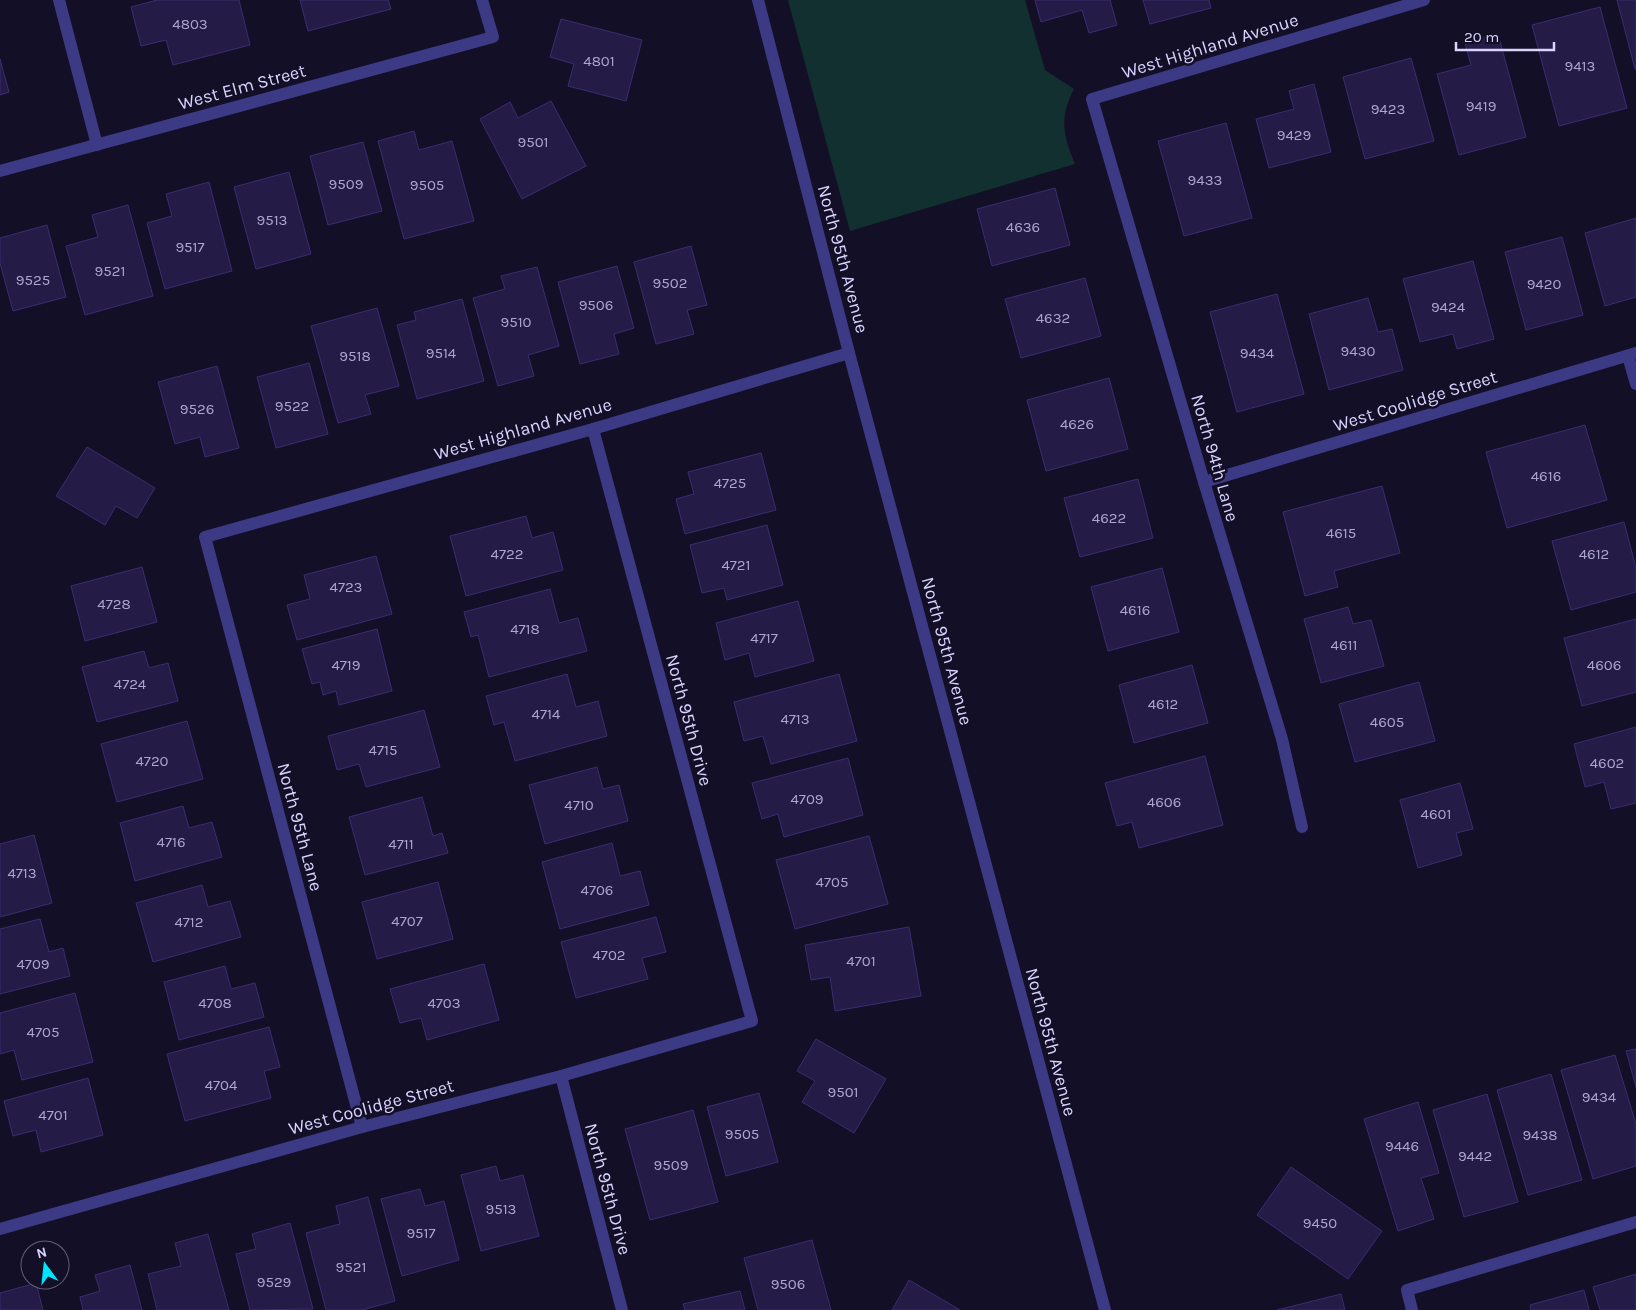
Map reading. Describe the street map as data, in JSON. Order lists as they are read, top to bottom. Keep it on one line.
{"streets":{"street":["West Highland Avenue","West Elm Street","North 95th Avenue","West Coolidge Street","North 94th Lane","North 95th Drive","North 95th Lane"]},"crossings":[["West Highland Avenue","North 95th Avenue"],["West Highland Avenue","North 94th Lane"],["West Highland Avenue","North 95th Drive"],["West Highland Avenue","North 95th Lane"],["West Coolidge Street","North 94th Lane"],["West Coolidge Street","North 95th Drive"],["West Coolidge Street","North 95th Lane"]],"house_numbers":["4803","4801","9413","9419","9423","9429","9501","9433","9509","9505","9513","4636","9517","9521","9525","9502","9420","9506","9424","4632","9510","9430","9514","9434","9518","9522","9526","4626","4616","4725","4622","4615","4722","4612","4721","4723","4728","4616","4718","4717","4611","4719","4606","4724","4612","4714","4713","4605","4715","4720","4602","4709","4606","4710","4601","4716","4711","4713","4705","4706","4707","4712","4702","4701","4709","4708","4703","4705","4704","9501","9434","4701","9505","9438","9446","9442","9509","9513","9450","9517","9521","9529","9506"],"scale_bar":"20 m","north":"top"}
